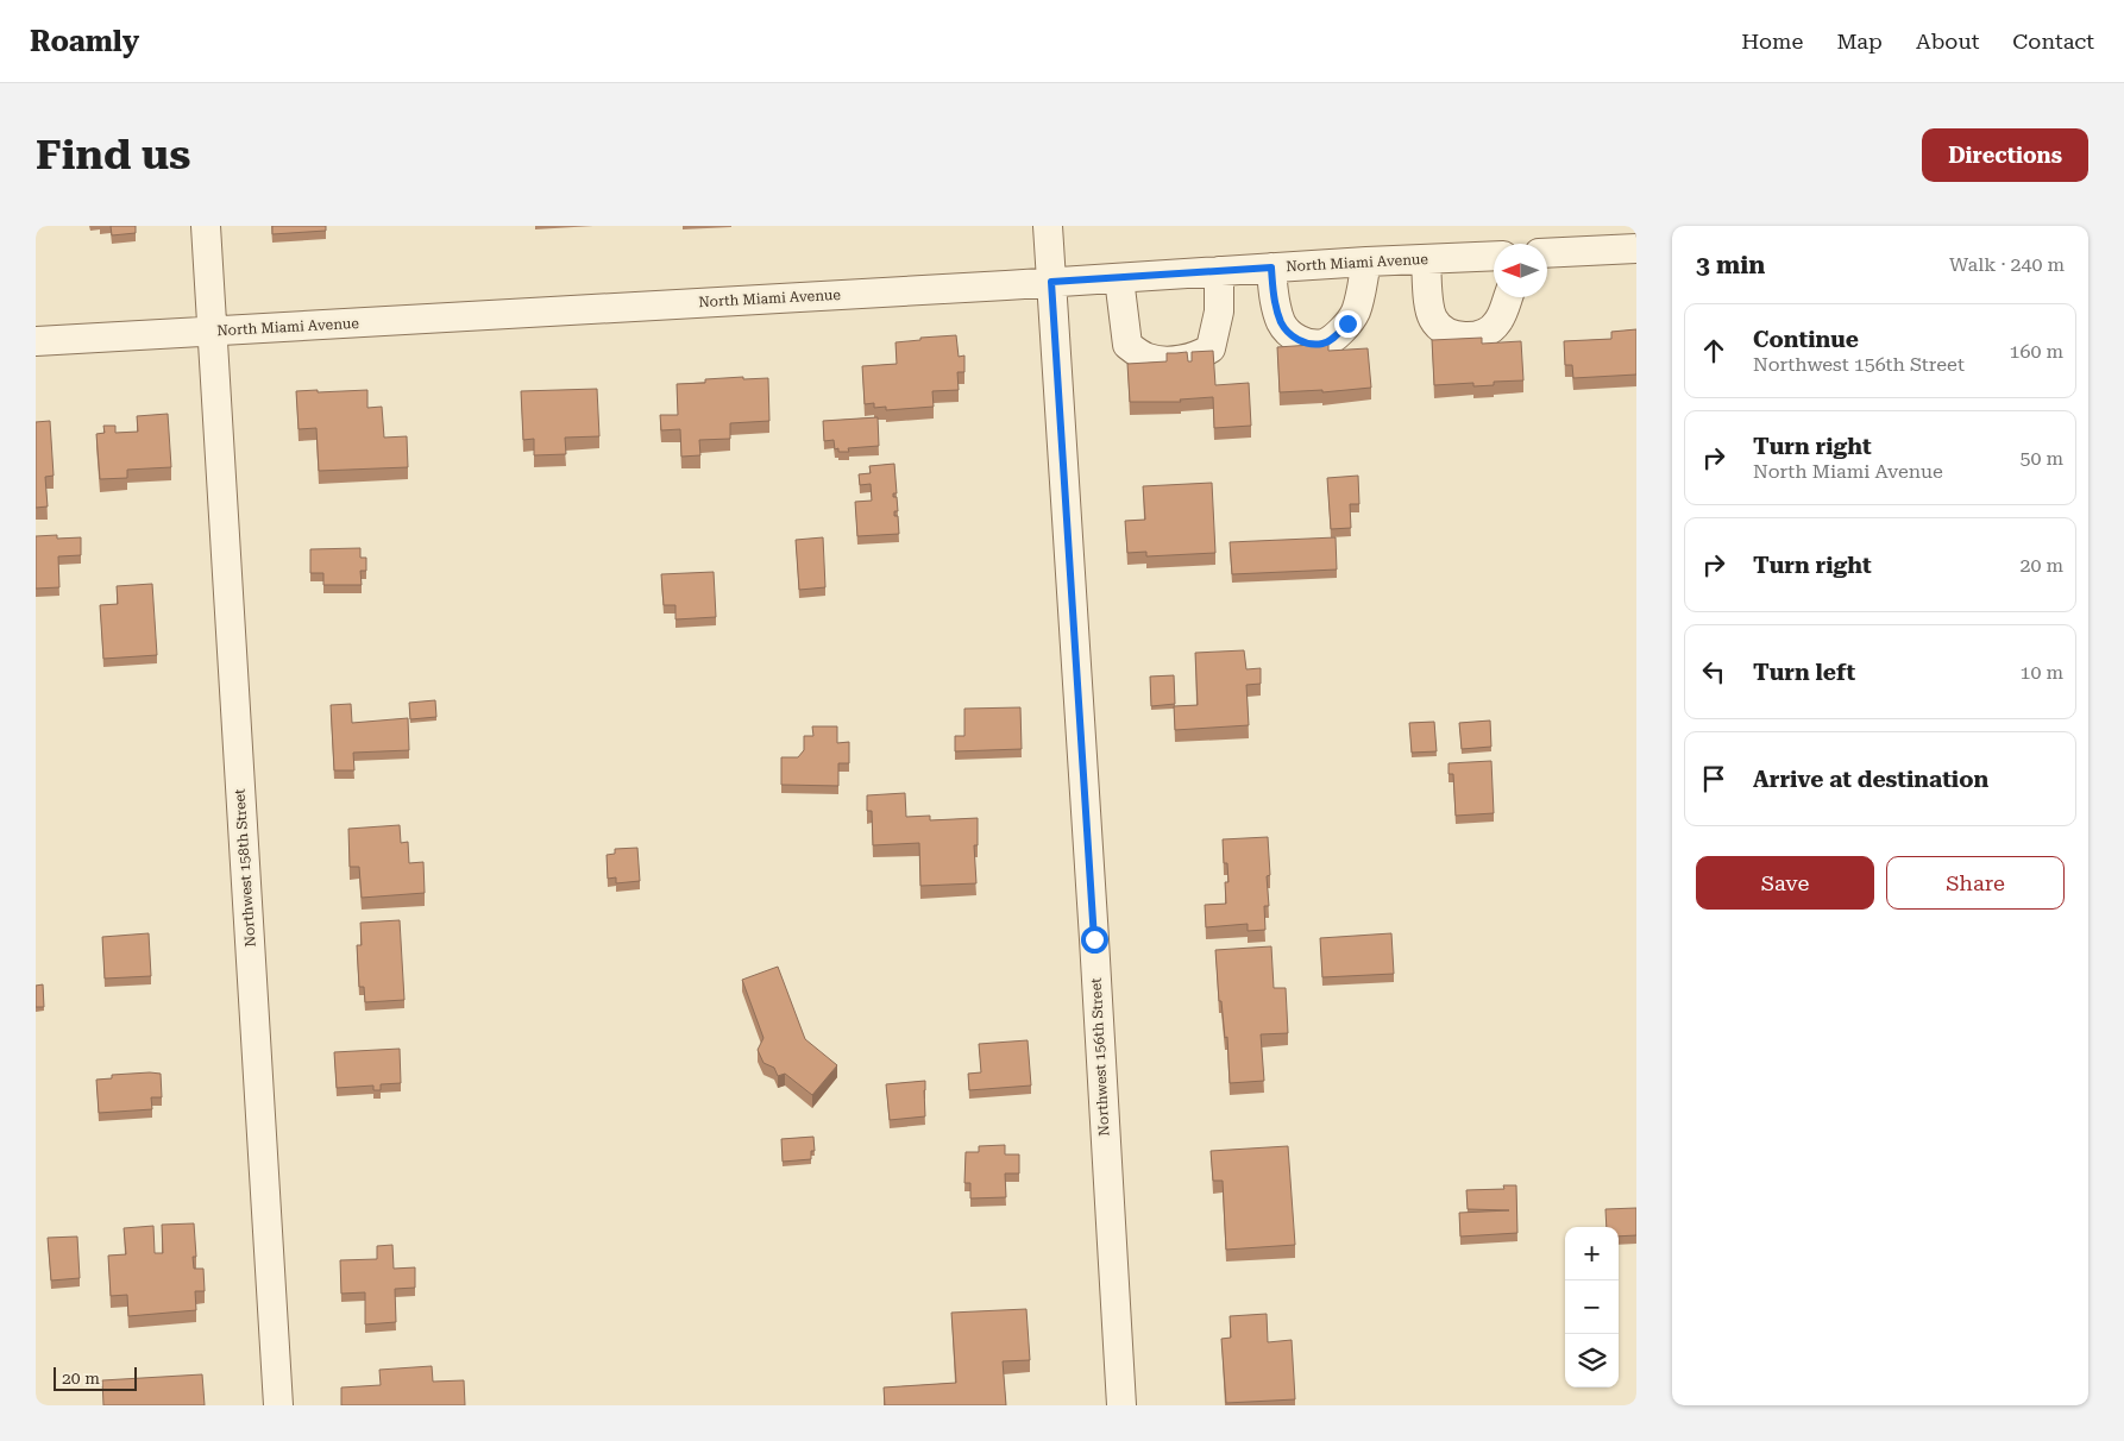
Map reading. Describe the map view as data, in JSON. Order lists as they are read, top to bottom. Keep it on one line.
{"streets":{"street":["North Miami Avenue","Northwest 158th Street","Northwest 156th Street"]},"crossings":[["North Miami Avenue","Northwest 158th Street"],["North Miami Avenue","Northwest 156th Street"]],"scale_bar":"20 m","north":"left","page":{"header":"Roamly","nav":["Home","Map","About","Contact"],"buttons":["Directions",["Save","Share"]],"title":"Find us","heading":["3 min","Walk · 240 m"],"list":[["Continue","Northwest 156th Street","160 m"],["Turn right","North Miami Avenue","50 m"],["Turn right","20 m"],["Turn left","10 m"],"Arrive at destination"],"map_buttons":["+","−"],"scale":"20 m"}}
